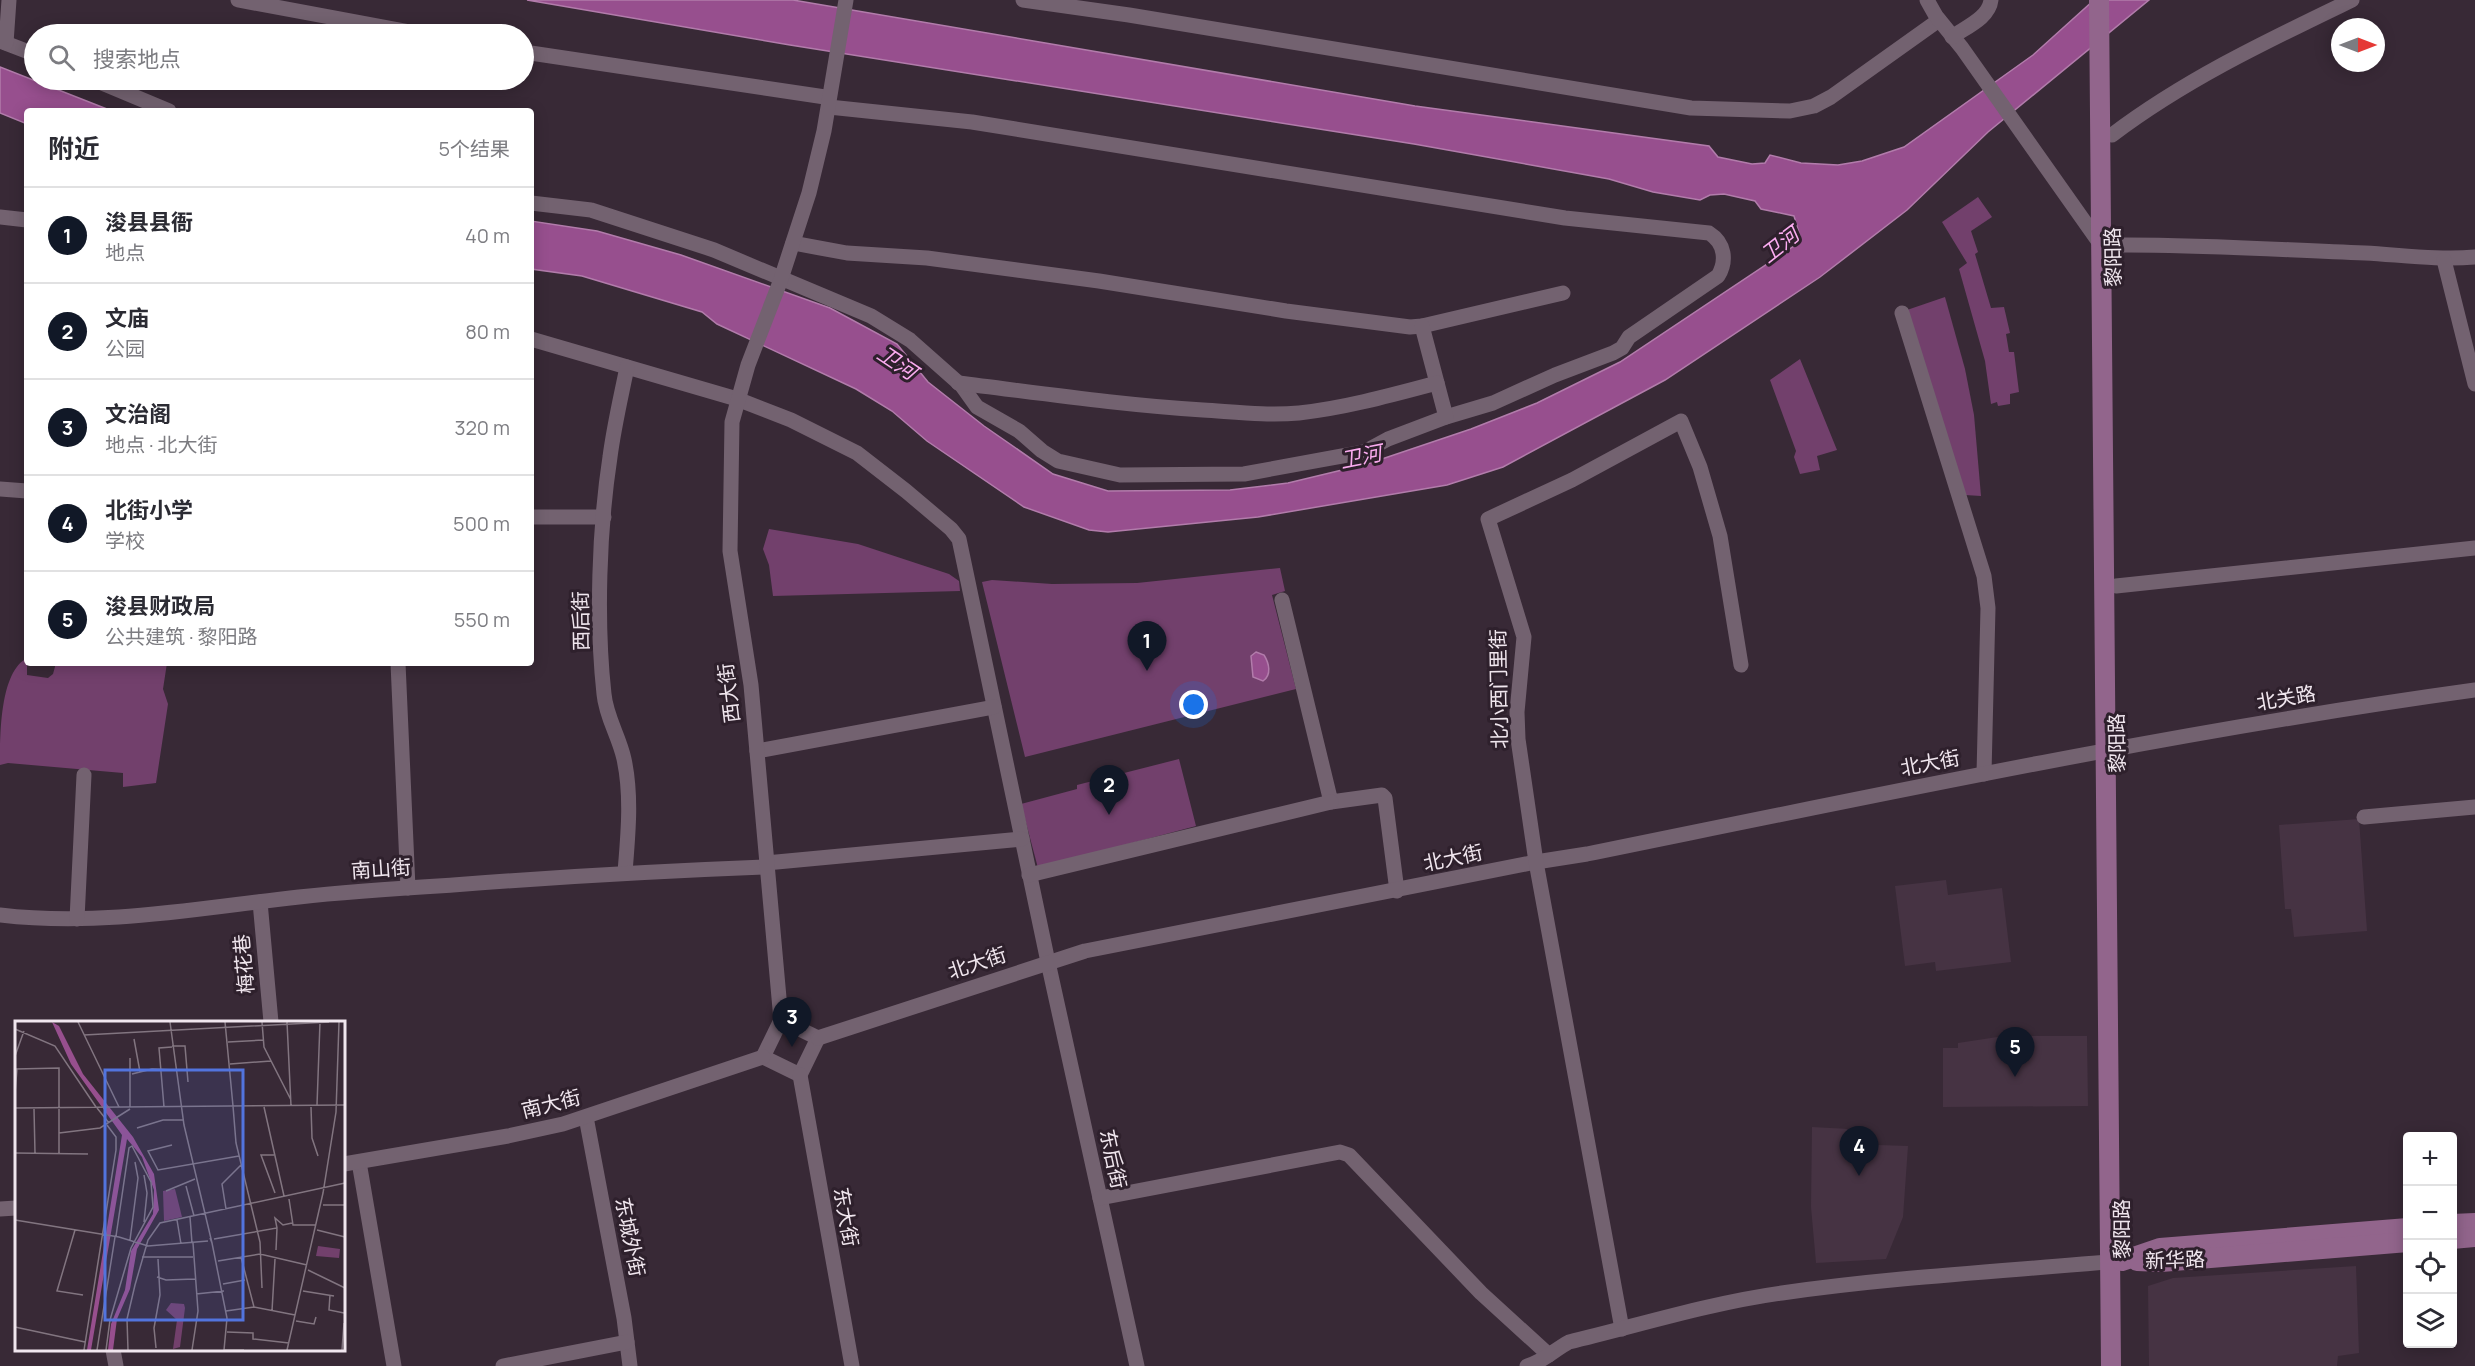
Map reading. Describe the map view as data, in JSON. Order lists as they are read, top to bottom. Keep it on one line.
{"streets":{"main road":["黎阳路","新华路"],"street":["西后街","北小西门里街","西大街","北关路","北大街","南山街","梅花巷","南大街","东后街","东大街","东城外街"]},"crossings":[["黎阳路","北关路"],["黎阳路","北大街"],["黎阳路","新华路"],["西后街","南山街"],["西后街","东后街"],["北小西门里街","北大街"],["西大街","南山街"],["西大街","东后街"],["北关路","北大街"],["北大街","东后街"],["南山街","梅花巷"],["南山街","东后街"],["南大街","东城外街"]],"water":["卫河"],"north":"right","page":{"search":"搜索地点","heading":["附近","5个结果"],"list":[{"mark":"1","name":"浚县县衙","note":"地点","value":"40 m"},{"mark":"2","name":"文庙","note":"公园","value":"80 m"},{"mark":"3","name":"文治阁","note":"地点 · 北大街","value":"320 m"},{"mark":"4","name":"北街小学","note":"学校","value":"500 m"},{"mark":"5","name":"浚县财政局","note":"公共建筑 · 黎阳路","value":"550 m"}],"pins":["1","2","3","5","4"],"map_buttons":["+","−"]}}
